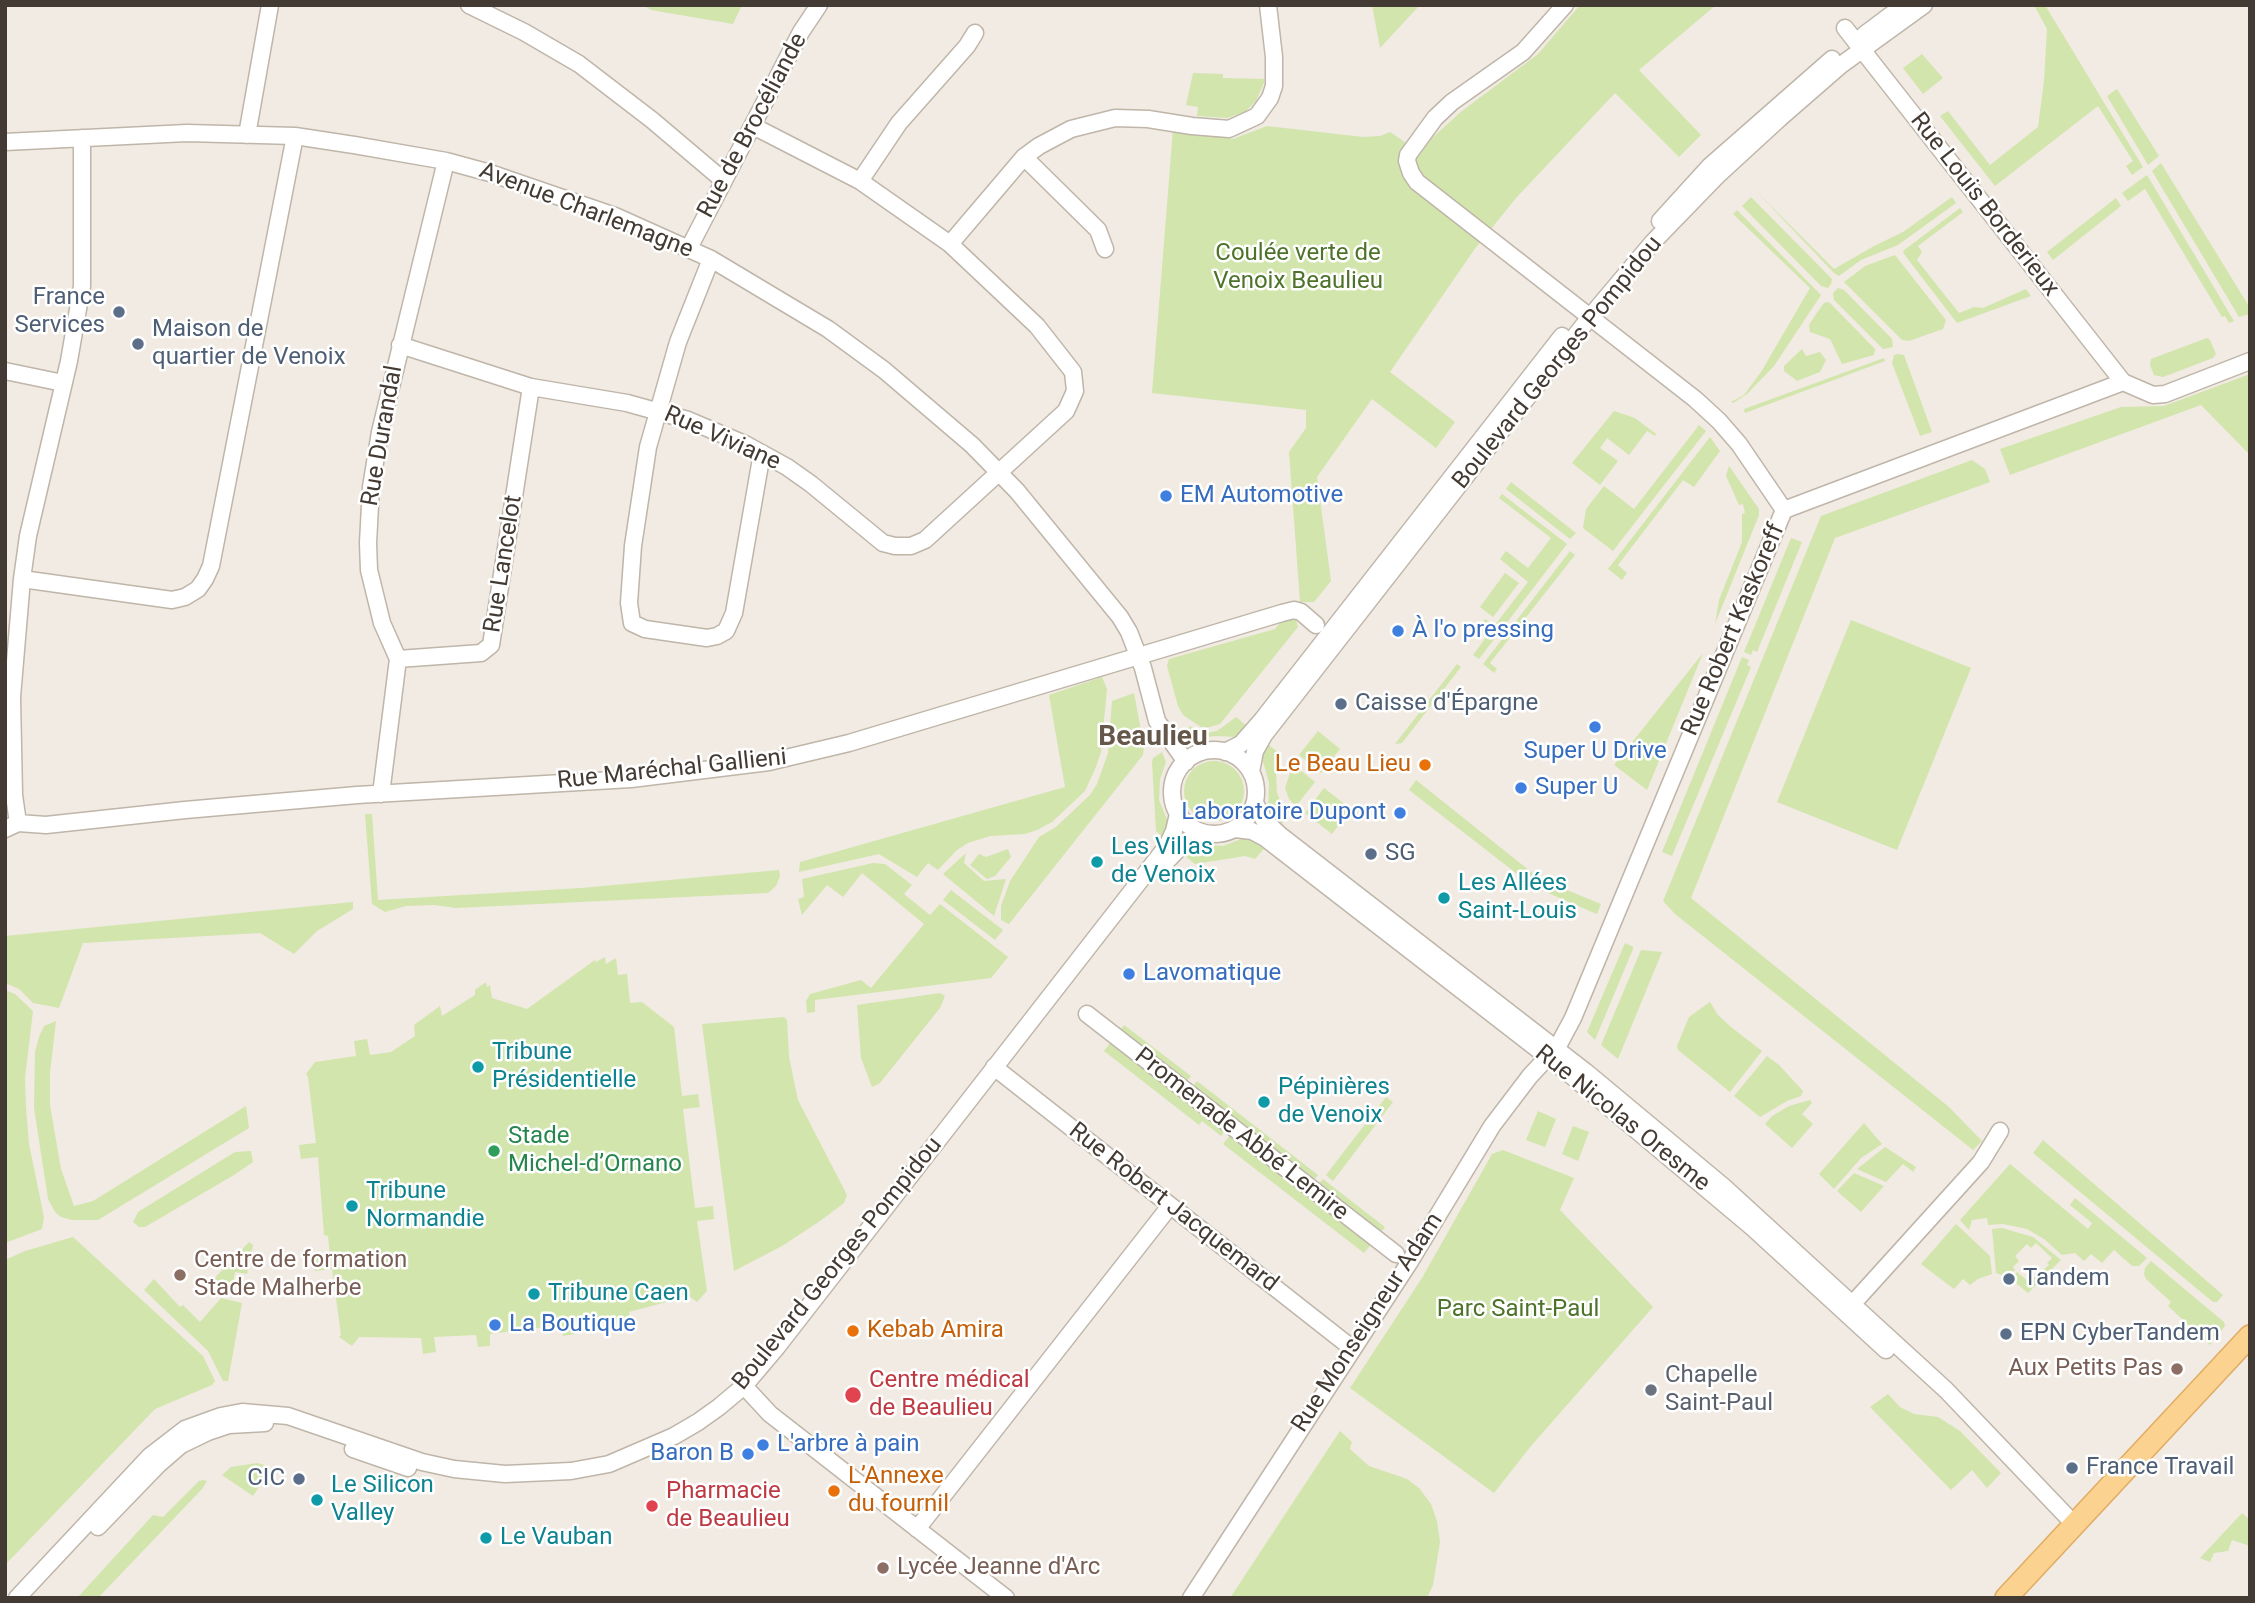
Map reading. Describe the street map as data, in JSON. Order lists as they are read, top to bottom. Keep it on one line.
{"streets":{"street":["Rue de Brocéliande","Rue Louis Borderieux","Avenue Charlemagne","Boulevard Georges Pompidou","Rue Durandal","Rue Viviane","Rue Lancelot","Rue Robert Kaskoreff","Rue Maréchal Gallieni","Rue Nicolas Oresme","Promenade Abbé Lemire","Rue Robert Jacquemard","Rue Monseigneur Adam"]},"crossings":[["Rue de Brocéliande","Avenue Charlemagne"],["Rue Louis Borderieux","Boulevard Georges Pompidou"],["Rue Louis Borderieux","Rue Robert Kaskoreff"],["Avenue Charlemagne","Boulevard Georges Pompidou"],["Avenue Charlemagne","Rue Durandal"],["Avenue Charlemagne","Rue Viviane"],["Avenue Charlemagne","Rue Maréchal Gallieni"],["Avenue Charlemagne","Rue Nicolas Oresme"],["Boulevard Georges Pompidou","Rue Nicolas Oresme"],["Boulevard Georges Pompidou","Rue Robert Jacquemard"],["Rue Durandal","Rue Viviane"],["Rue Durandal","Rue Lancelot"],["Rue Viviane","Rue Lancelot"],["Rue Robert Kaskoreff","Rue Nicolas Oresme"],["Rue Robert Kaskoreff","Rue Monseigneur Adam"],["Rue Nicolas Oresme","Rue Monseigneur Adam"],["Rue Robert Jacquemard","Rue Monseigneur Adam"]],"districts":["Beaulieu"],"parks":["Coulée verte de Venoix Beaulieu","Parc Saint-Paul"],"places":["France Services","Maison de quartier de Venoix","EM Automotive","À l'o pressing","Caisse d'Épargne","Super U Drive","Le Beau Lieu","Super U","Laboratoire Dupont","SG","Les Villas de Venoix","Les Allées Saint-Louis","Lavomatique","Tribune Présidentielle","Pépinières de Venoix","Stade Michel-d’Ornano","Tribune Normandie","Centre de formation Stade Malherbe","Tandem","Tribune Caen","La Boutique","Kebab Amira","EPN CyberTandem","Aux Petits Pas","Chapelle Saint-Paul","Centre médical de Beaulieu","L'arbre à pain","Baron B","France Travail","CIC","L’Annexe du fournil","Le Silicon Valley","Pharmacie de Beaulieu","Le Vauban","Lycée Jeanne d'Arc"]}
